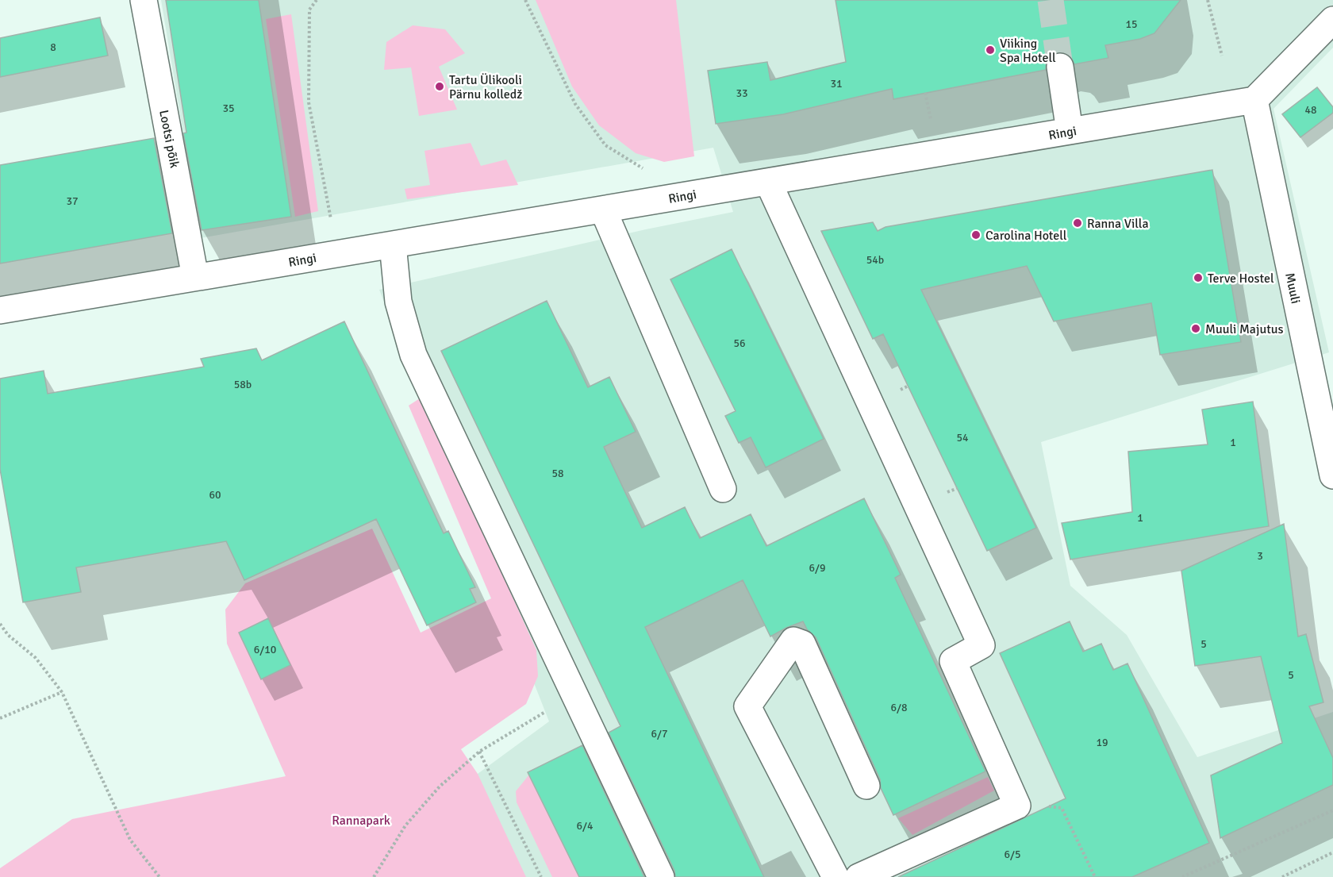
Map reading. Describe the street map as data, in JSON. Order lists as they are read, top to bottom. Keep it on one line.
{"streets":{"street":["Ringi","Lootsi põik","Muuli"]},"crossings":[["Ringi","Lootsi põik"],["Ringi","Muuli"]],"parks":["Rannapark"],"places":["Viiking Spa Hotell","Tartu Ülikooli Pärnu kolledž","Ranna Villa","Carolina Hotell","Terve Hostel","Muuli Majutus"],"house_numbers":["15","8","31","33","35","48","37","54b","56","58b","54","1","58","60","1","3","6/9","5","6/10","5","6/8","6/7","19","6/4","6/5"]}
